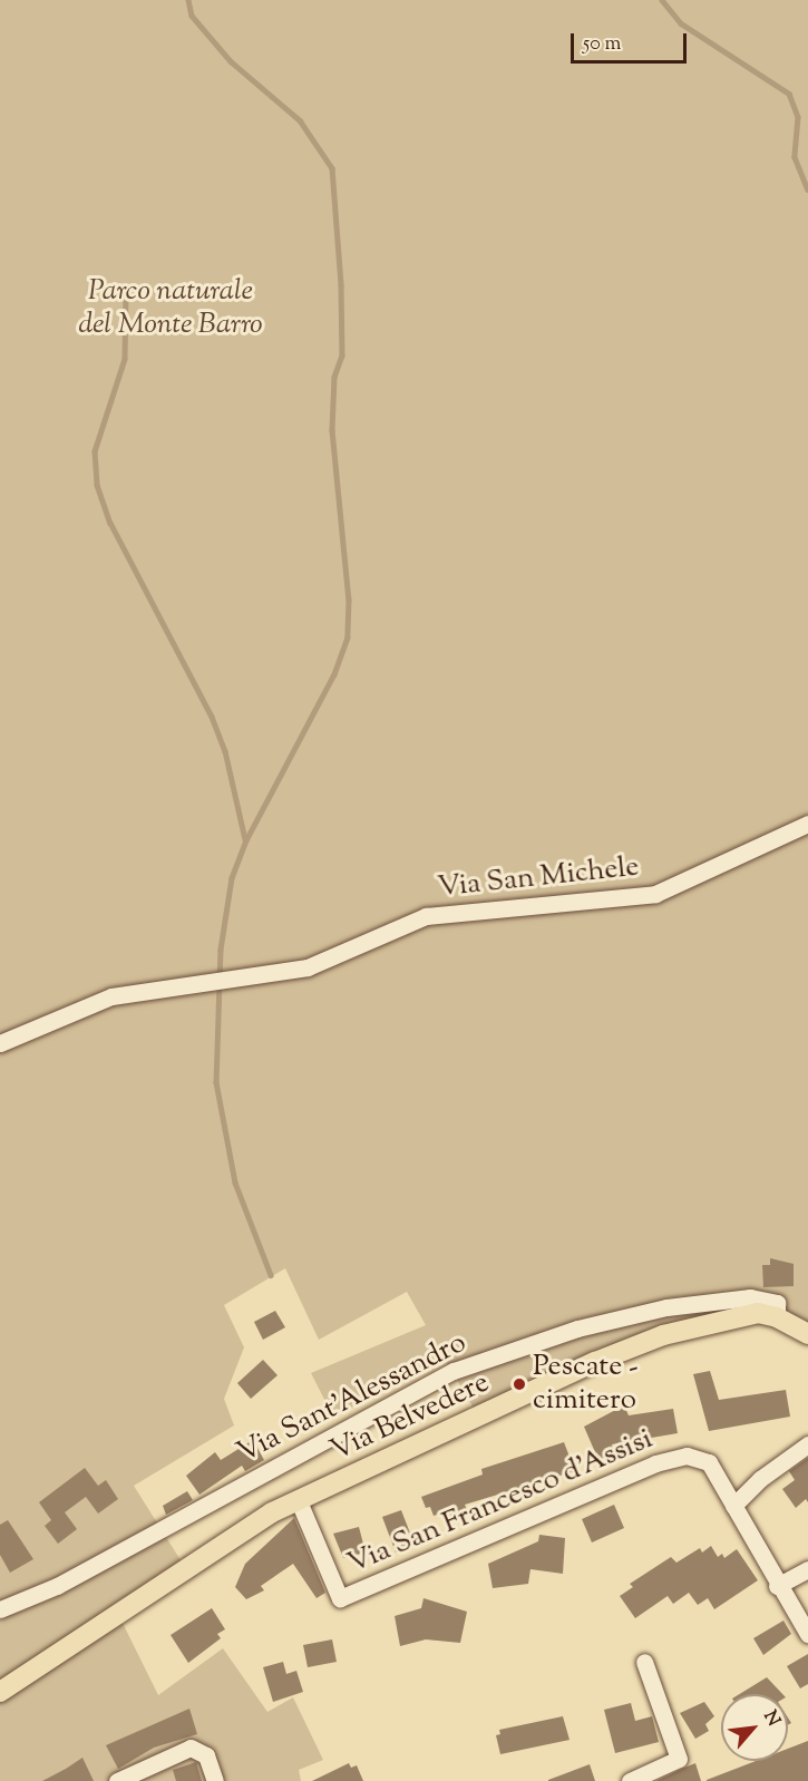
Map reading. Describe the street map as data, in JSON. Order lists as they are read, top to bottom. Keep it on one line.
{"streets":{"main road":["Via Belvedere"],"street":["Via San Michele","Via Sant'Alessandro","Via San Francesco d'Assisi"]},"crossings":[["Via Sant'Alessandro","Via Belvedere"],["Via Belvedere","Via San Francesco d'Assisi"]],"parks":["Parco naturale del Monte Barro"],"places":["Pescate - cimitero"],"scale_bar":"50 m","north":"top right"}
